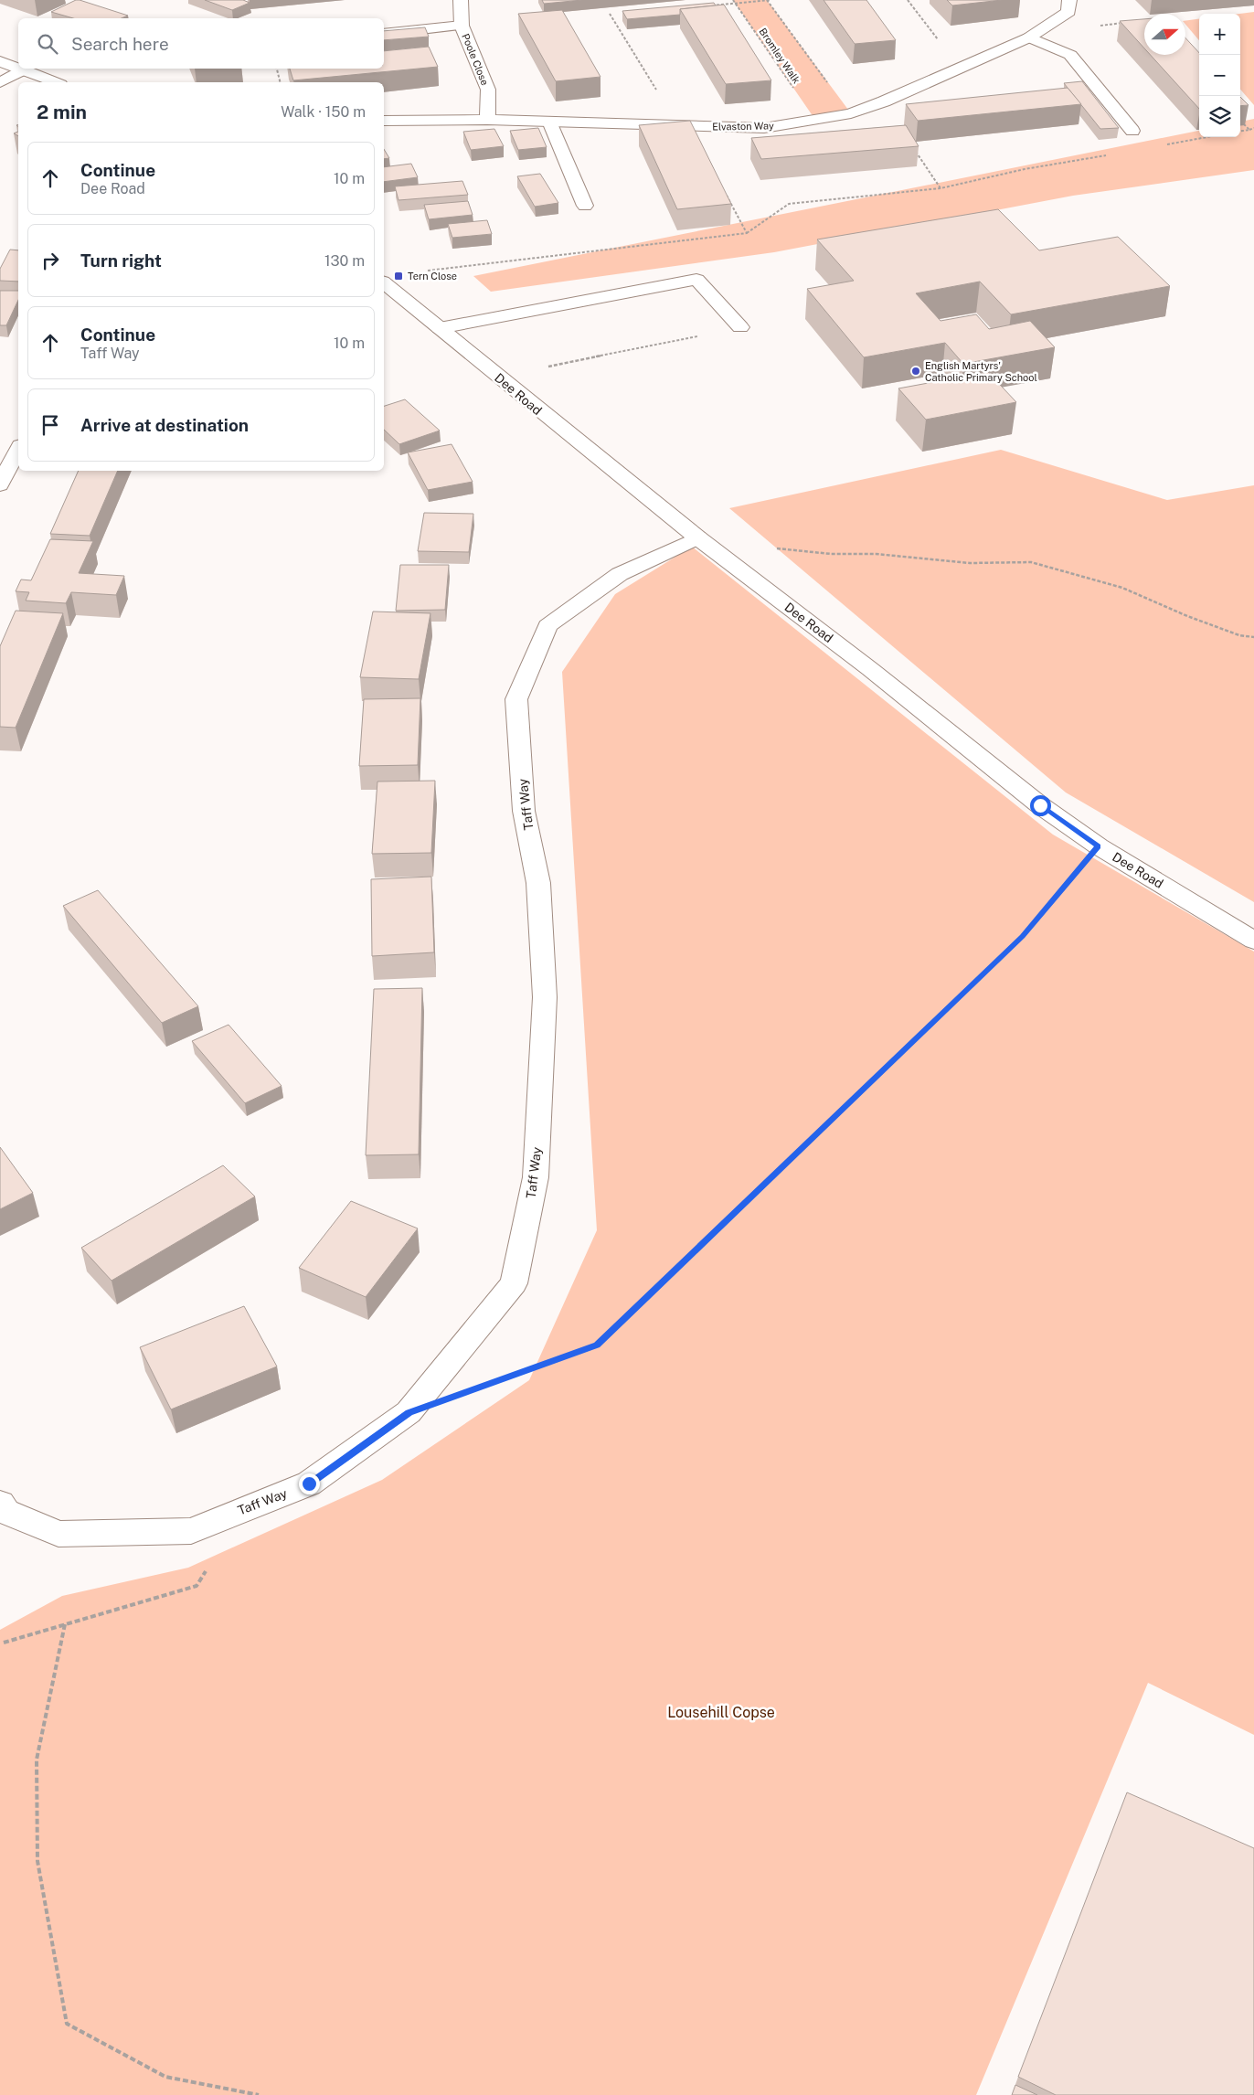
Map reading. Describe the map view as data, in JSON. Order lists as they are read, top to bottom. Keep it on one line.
{"streets":{"street":["Poole Close","Elvaston Way","Dee Road","Taff Way"],"path":["Bromley Walk"]},"crossings":[["Bromley Walk","Elvaston Way"],["Poole Close","Elvaston Way"],["Dee Road","Taff Way"]],"parks":["Lousehill Copse"],"places":{"transit":["Tern Close"],"other":["English Martyrs' Catholic Primary School"]},"north":"right","page":{"map_buttons":["+","−"],"search":"Search here","heading":["2 min","Walk · 150 m"],"list":[["Continue","Dee Road","10 m"],["Turn right","130 m"],["Continue","Taff Way","10 m"],"Arrive at destination"]}}
